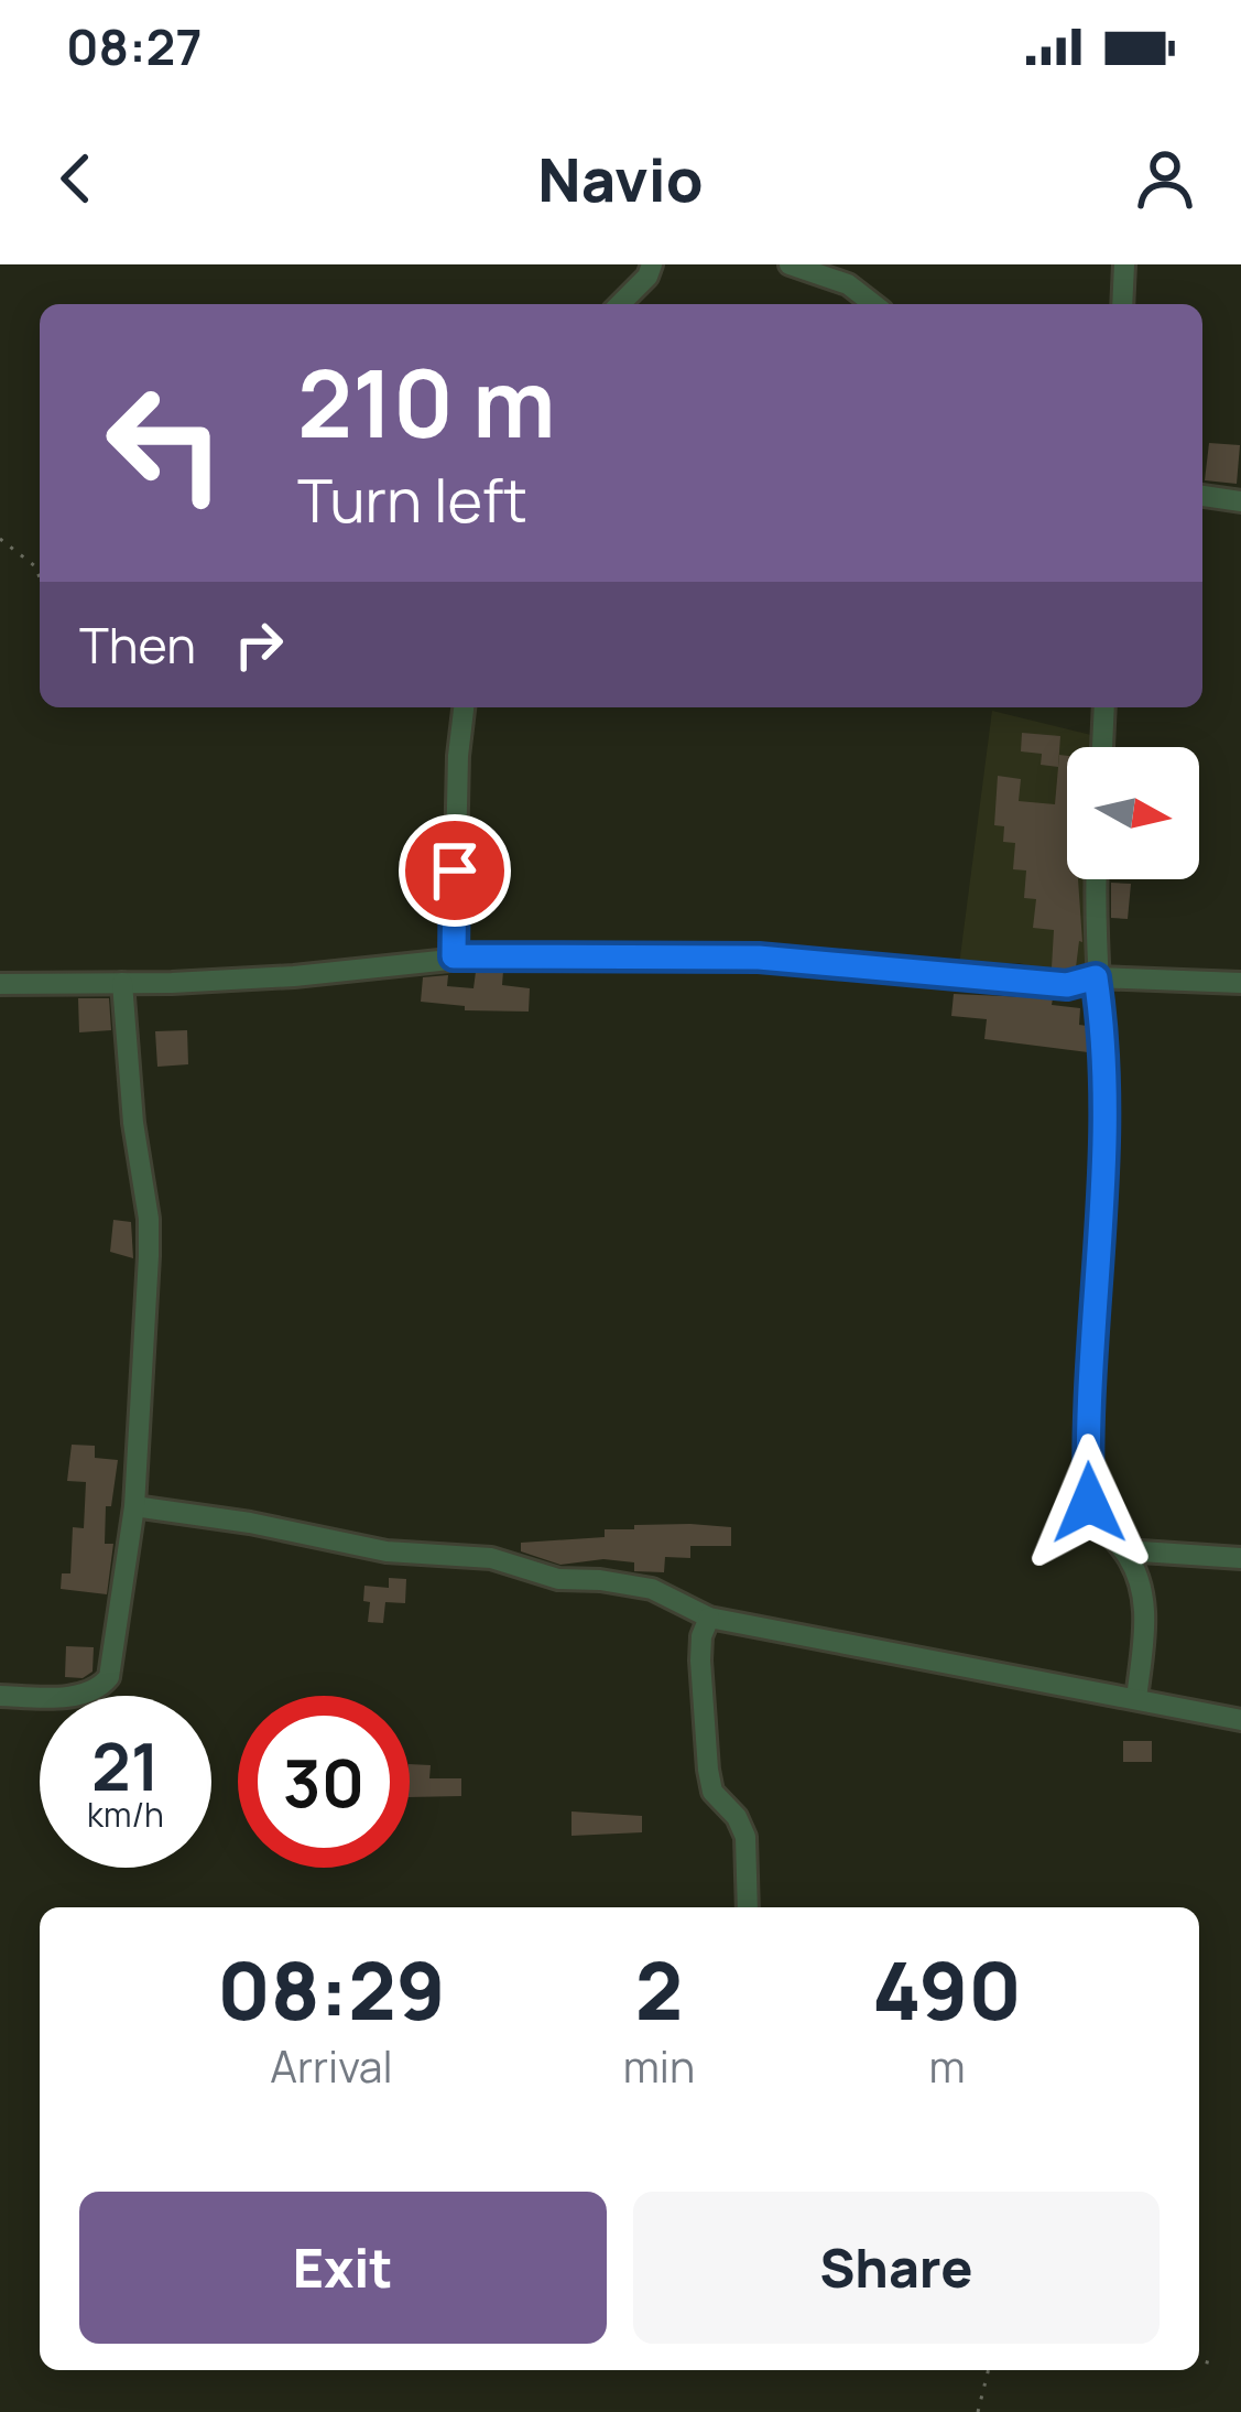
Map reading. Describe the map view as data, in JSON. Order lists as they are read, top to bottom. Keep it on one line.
{"north":"right","page":{"status":"08:27","header":"Navio","turn":["210 m","Turn left"],"then":"Then","speed":"21 km/h","limit":"30","eta":["08:29","Arrival","2","min","490","m"],"buttons":["Exit","Share"]}}
